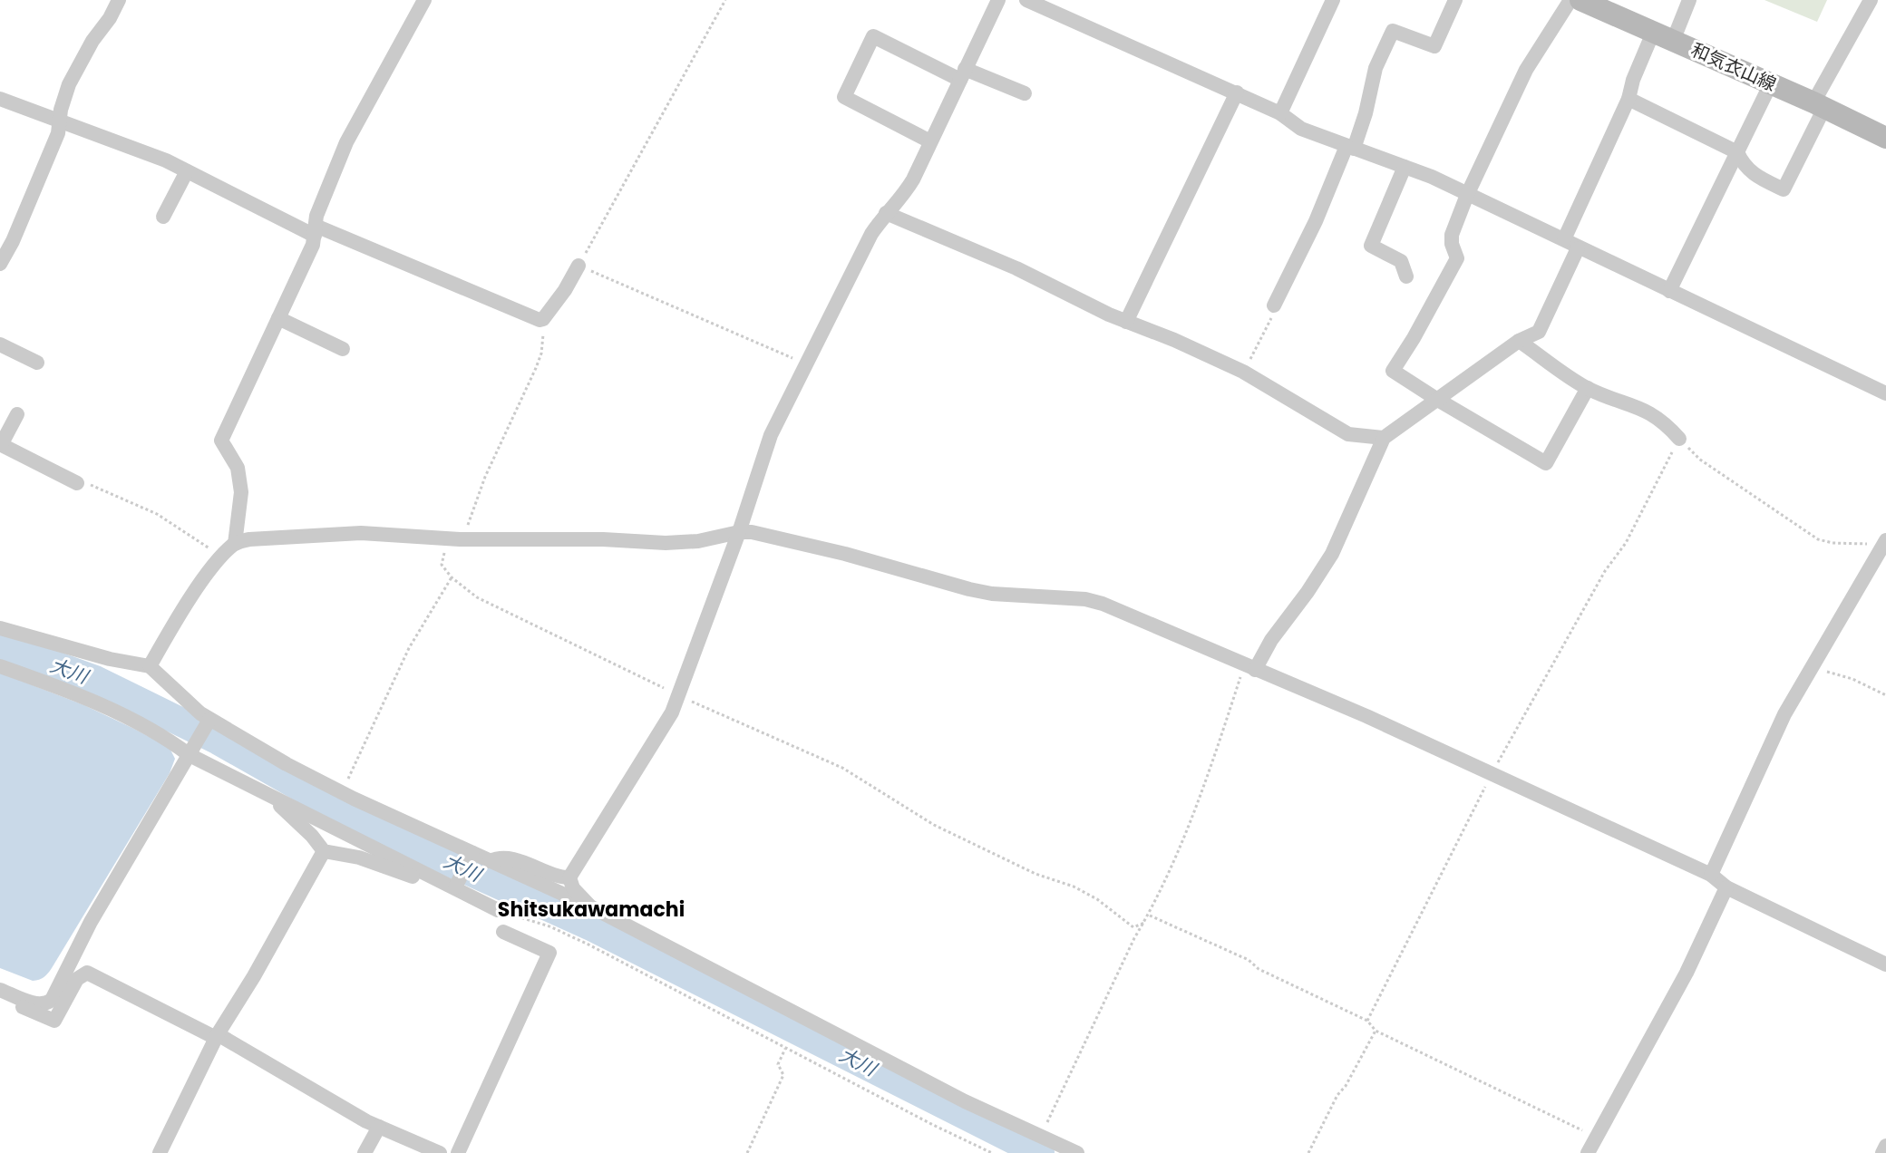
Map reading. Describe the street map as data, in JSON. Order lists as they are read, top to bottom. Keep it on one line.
{"streets":{"main road":["和気衣山線"]},"districts":["Shitsukawamachi"],"water":["大川"]}
